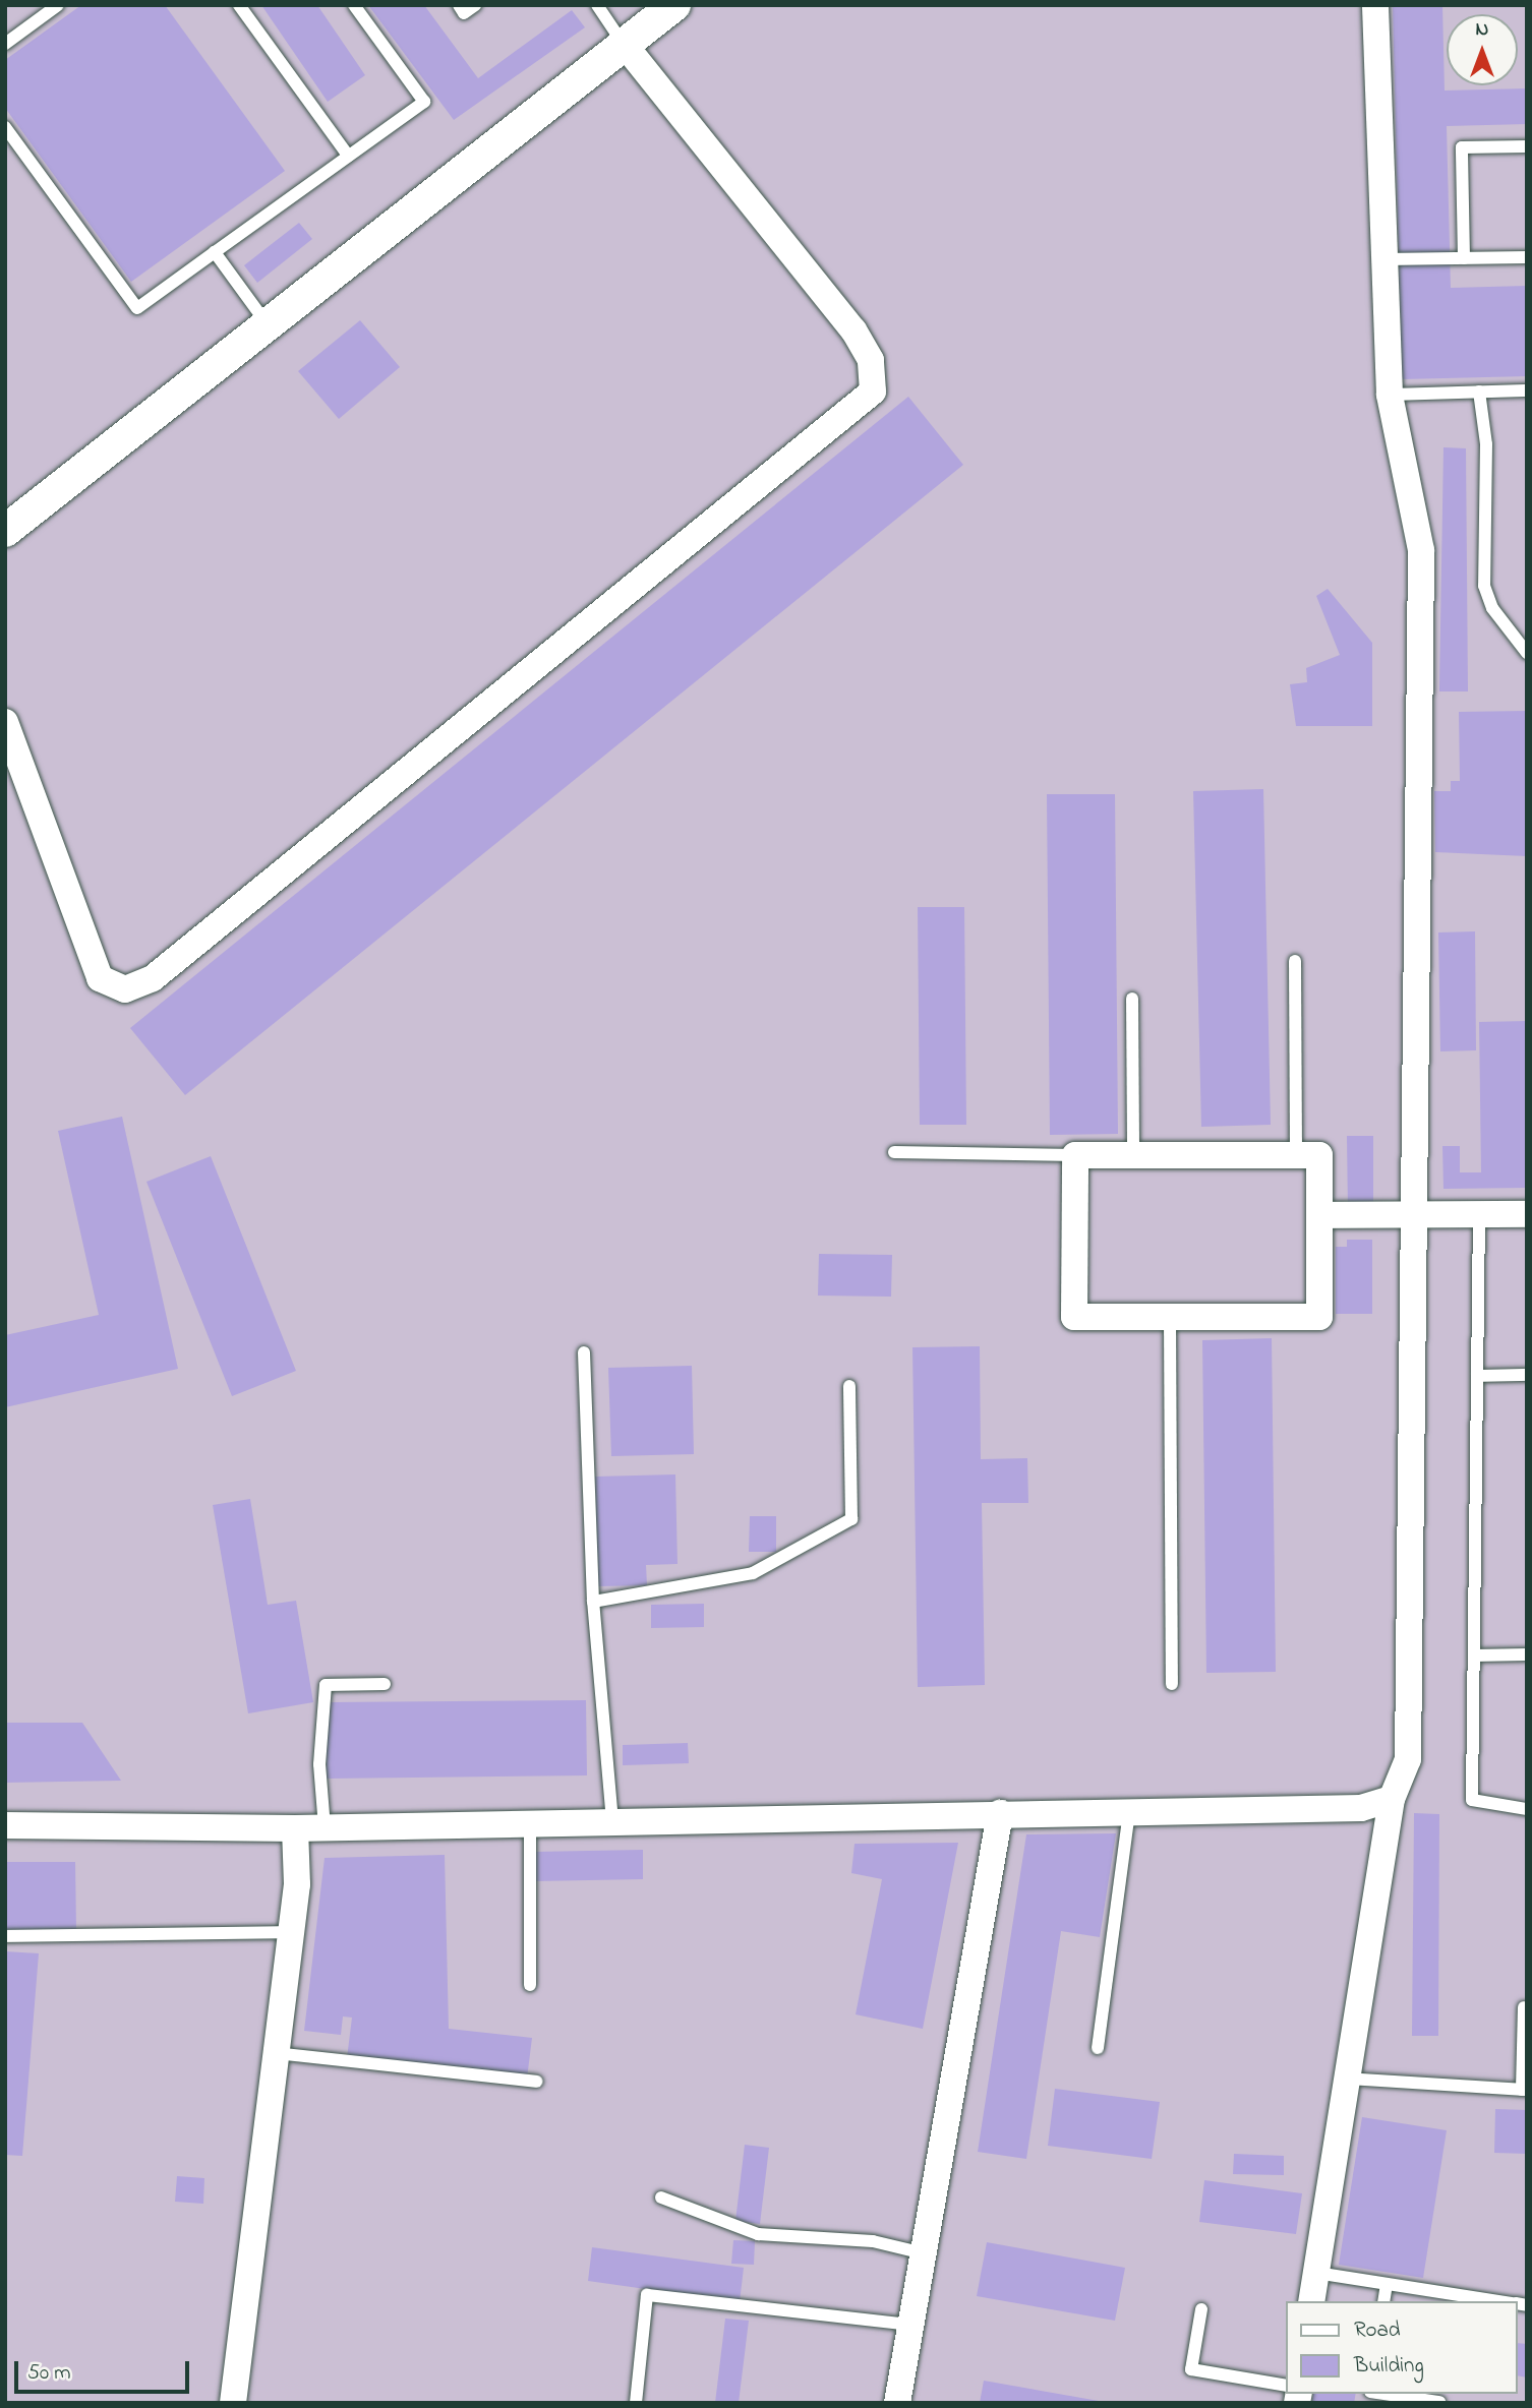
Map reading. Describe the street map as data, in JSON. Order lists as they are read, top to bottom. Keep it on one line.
{"legend":["Road","Building"],"scale_bar":"50 m","north":"top"}
